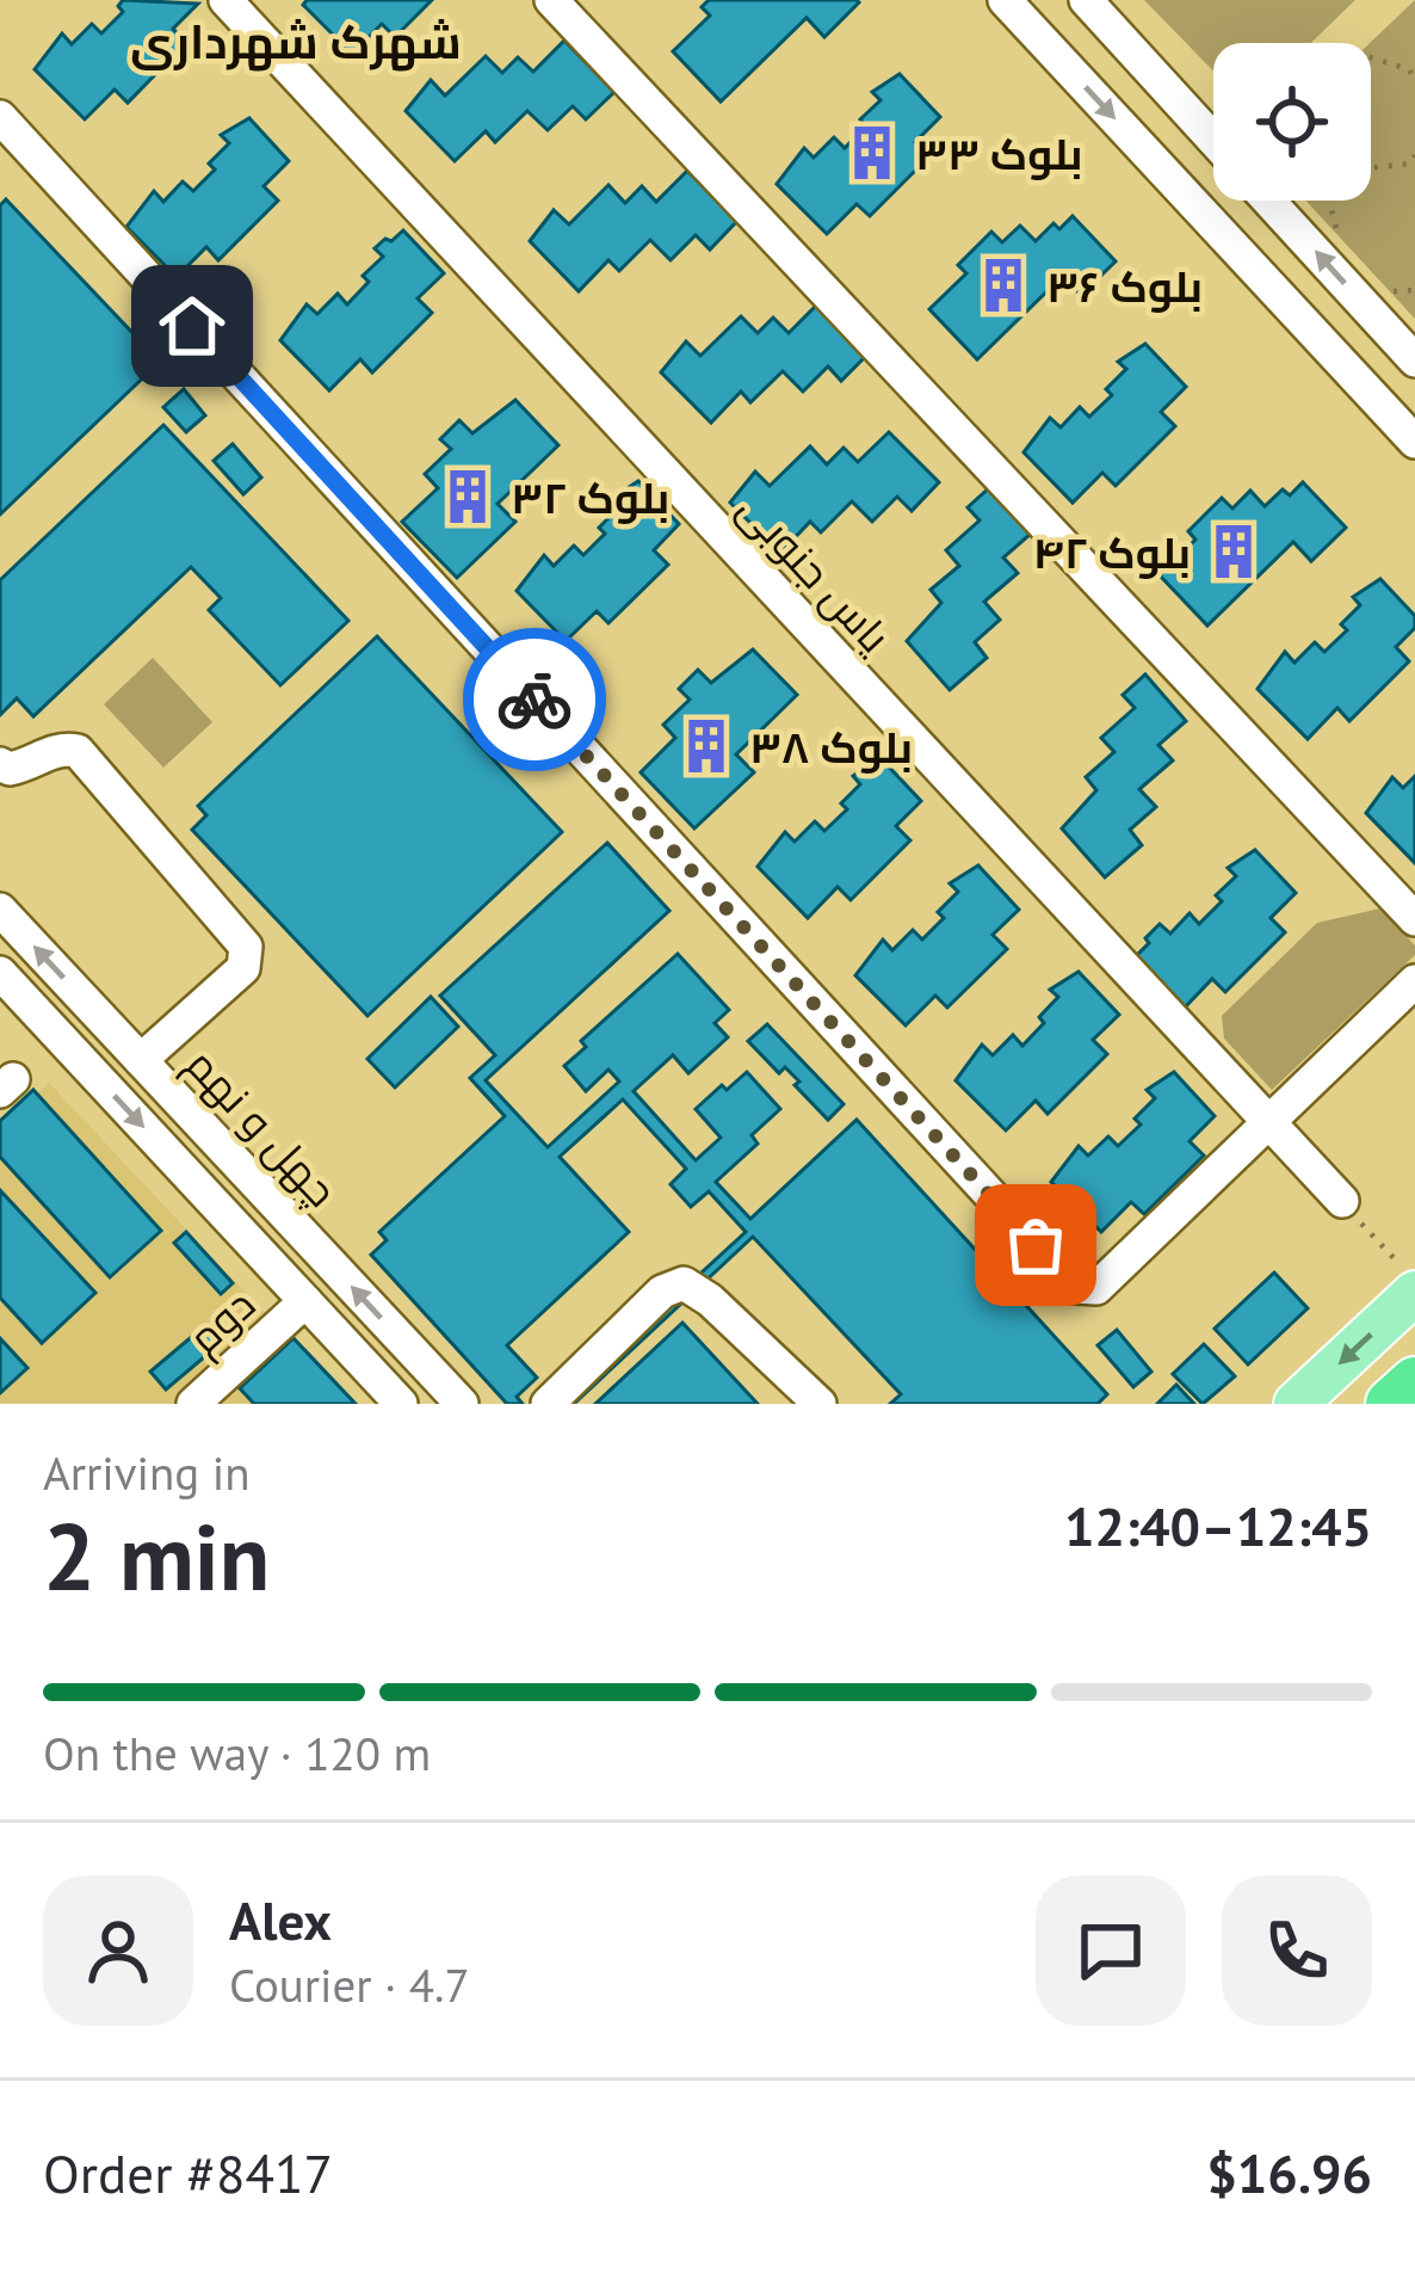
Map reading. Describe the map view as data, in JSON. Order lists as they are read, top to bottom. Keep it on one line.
{"streets":{"street":["یاس جنوبی","چهل و نهم","دوم"]},"crossings":[["چهل و نهم","دوم"]],"districts":["شهرک شهرداری"],"places":{"building":["بلوک ۳۳","بلوک ۳۶","بلوک ۳۲","بلوک ۴۲","بلوک ۳۸"]},"page":{"heading":["2 min","Arriving in","12:40–12:45"],"panel":["Alex","Courier · 4.7","Order #8417","$16.96"],"bar":"On the way · 120 m"}}
